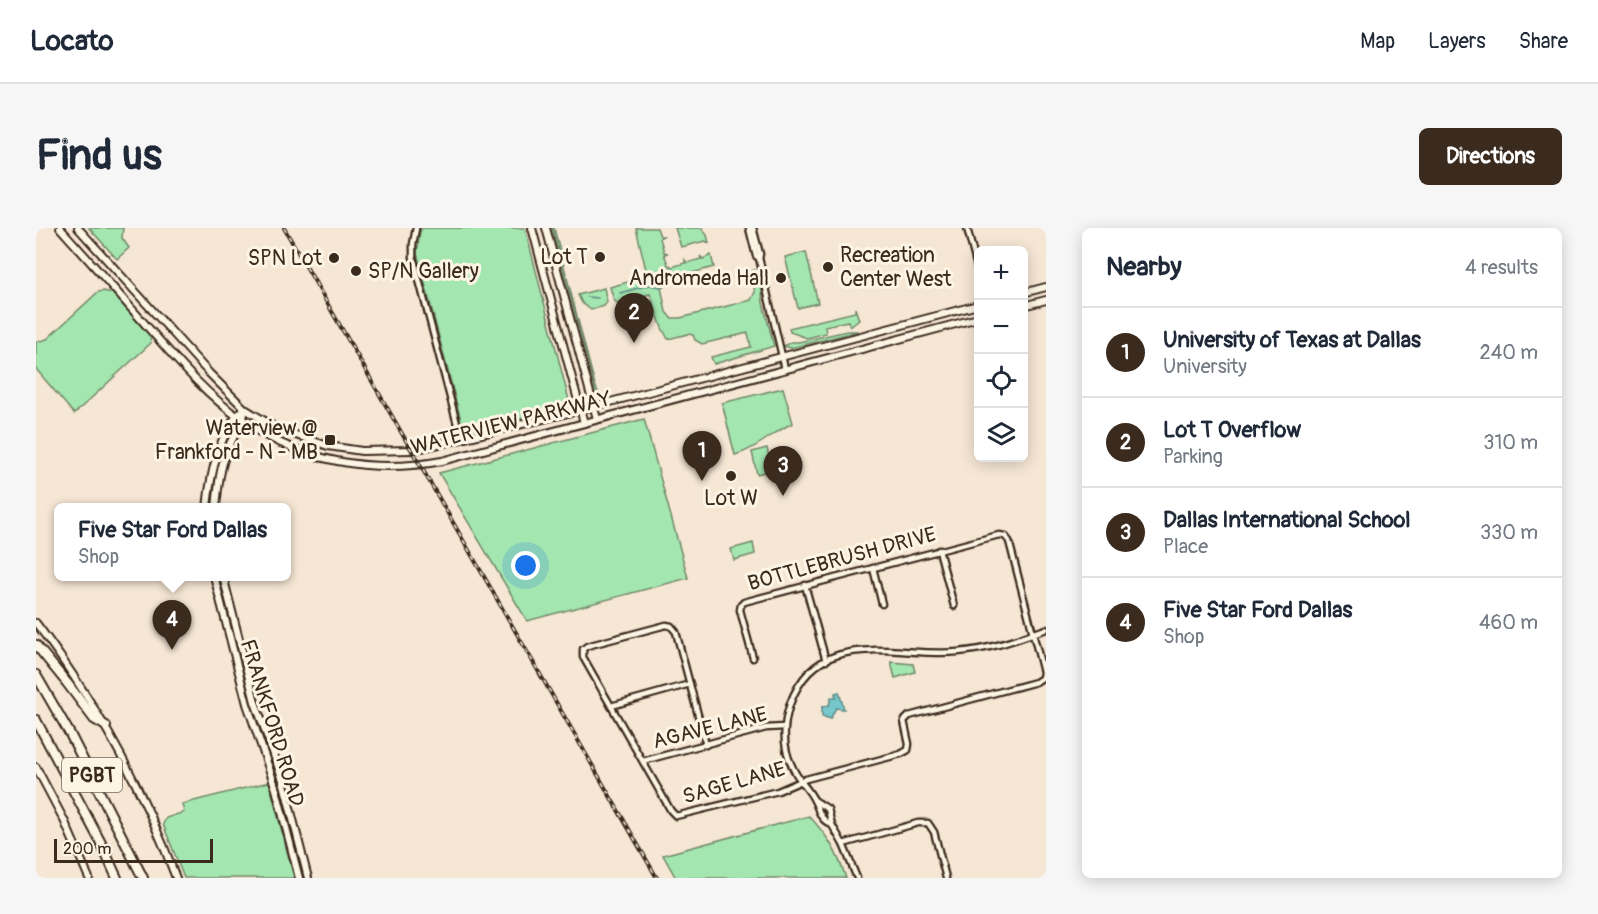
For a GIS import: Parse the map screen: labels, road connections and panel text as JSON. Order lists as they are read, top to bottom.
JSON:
{
  "streets": {
    "highway": ["PGBT"],
    "main road": ["WATERVIEW PARKWAY", "FRANKFORD ROAD"],
    "street": ["BOTTLEBRUSH DRIVE", "AGAVE LANE", "SAGE LANE"]
  },
  "crossings": [
    ["BOTTLEBRUSH DRIVE", "SAGE LANE"],
    ["AGAVE LANE", "SAGE LANE"]
  ],
  "places": {
    "other": [
      "Lot T",
      "SPN Lot",
      "Recreation Center West",
      "SP/N Gallery",
      "Andromeda Hall",
      "Lot W"
    ],
    "transit": ["Waterview @ Frankford - N - MB"]
  },
  "scale_bar": "200 m",
  "page": {
    "header": "Locato",
    "nav": ["Map", "Layers", "Share"],
    "buttons": "Directions",
    "title": "Find us",
    "heading": ["Nearby", "4 results"],
    "map_buttons": ["+", "−"],
    "pins": [
      "2",
      "1",
      "3",
      "4"
    ],
    "list": [
      {
        "mark": "1",
        "name": "University of Texas at Dallas",
        "note": "University",
        "value": "240 m"
      },
      {
        "mark": "2",
        "name": "Lot T Overflow",
        "note": "Parking",
        "value": "310 m"
      },
      {
        "mark": "3",
        "name": "Dallas International School",
        "note": "Place",
        "value": "330 m"
      },
      {
        "mark": "4",
        "name": "Five Star Ford Dallas",
        "note": "Shop",
        "value": "460 m"
      }
    ],
    "popup": ["Five Star Ford Dallas", "Shop"],
    "scale": "200 m"
  }
}
